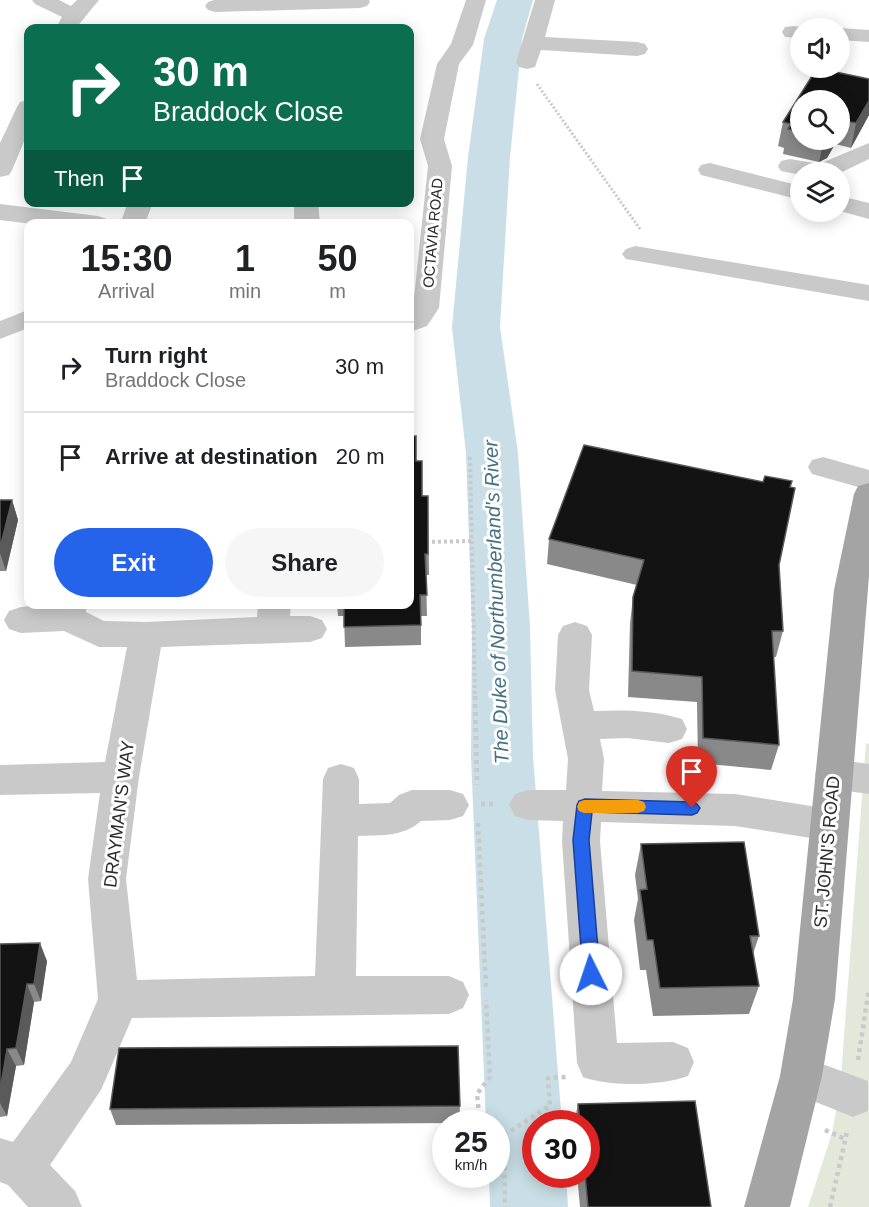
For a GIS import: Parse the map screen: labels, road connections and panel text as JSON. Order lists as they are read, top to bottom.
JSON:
{
  "streets": {
    "main road": ["ST. JOHN'S ROAD"],
    "street": ["OCTAVIA ROAD", "DRAYMAN'S WAY"]
  },
  "water": ["The Duke of Northumberland's River"],
  "page": {
    "turn": ["30 m", "Braddock Close"],
    "then": "Then",
    "eta": [
      "15:30",
      "Arrival",
      "1",
      "min",
      "50",
      "m"
    ],
    "list": [
      {
        "name": "Turn right",
        "note": "Braddock Close",
        "value": "30 m"
      },
      {
        "name": "Arrive at destination",
        "value": "20 m"
      }
    ],
    "buttons": ["Exit", "Share"],
    "speed": "25 km/h",
    "limit": "30"
  }
}
